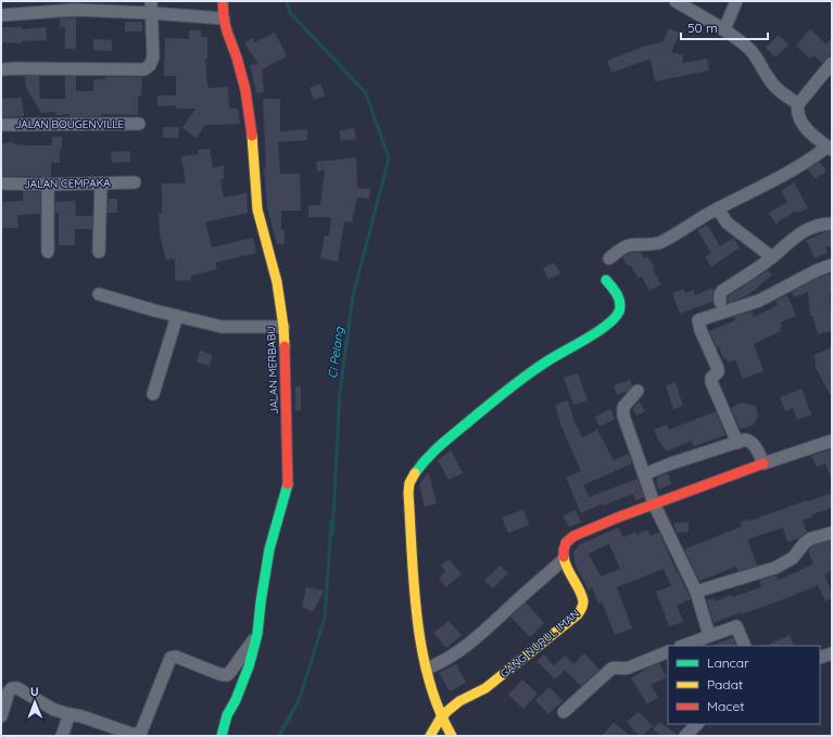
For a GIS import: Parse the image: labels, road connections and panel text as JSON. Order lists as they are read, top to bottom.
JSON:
{
  "streets": {
    "street": [
      "JALAN BOUGENVILLE",
      "JALAN CEMPAKA",
      "JALAN MERBABU",
      "GANG NURUL IMAN"
    ]
  },
  "water": ["Ci Pelang"],
  "legend": ["Lancar", "Padat", "Macet"],
  "scale_bar": "50 m",
  "north": "top"
}
